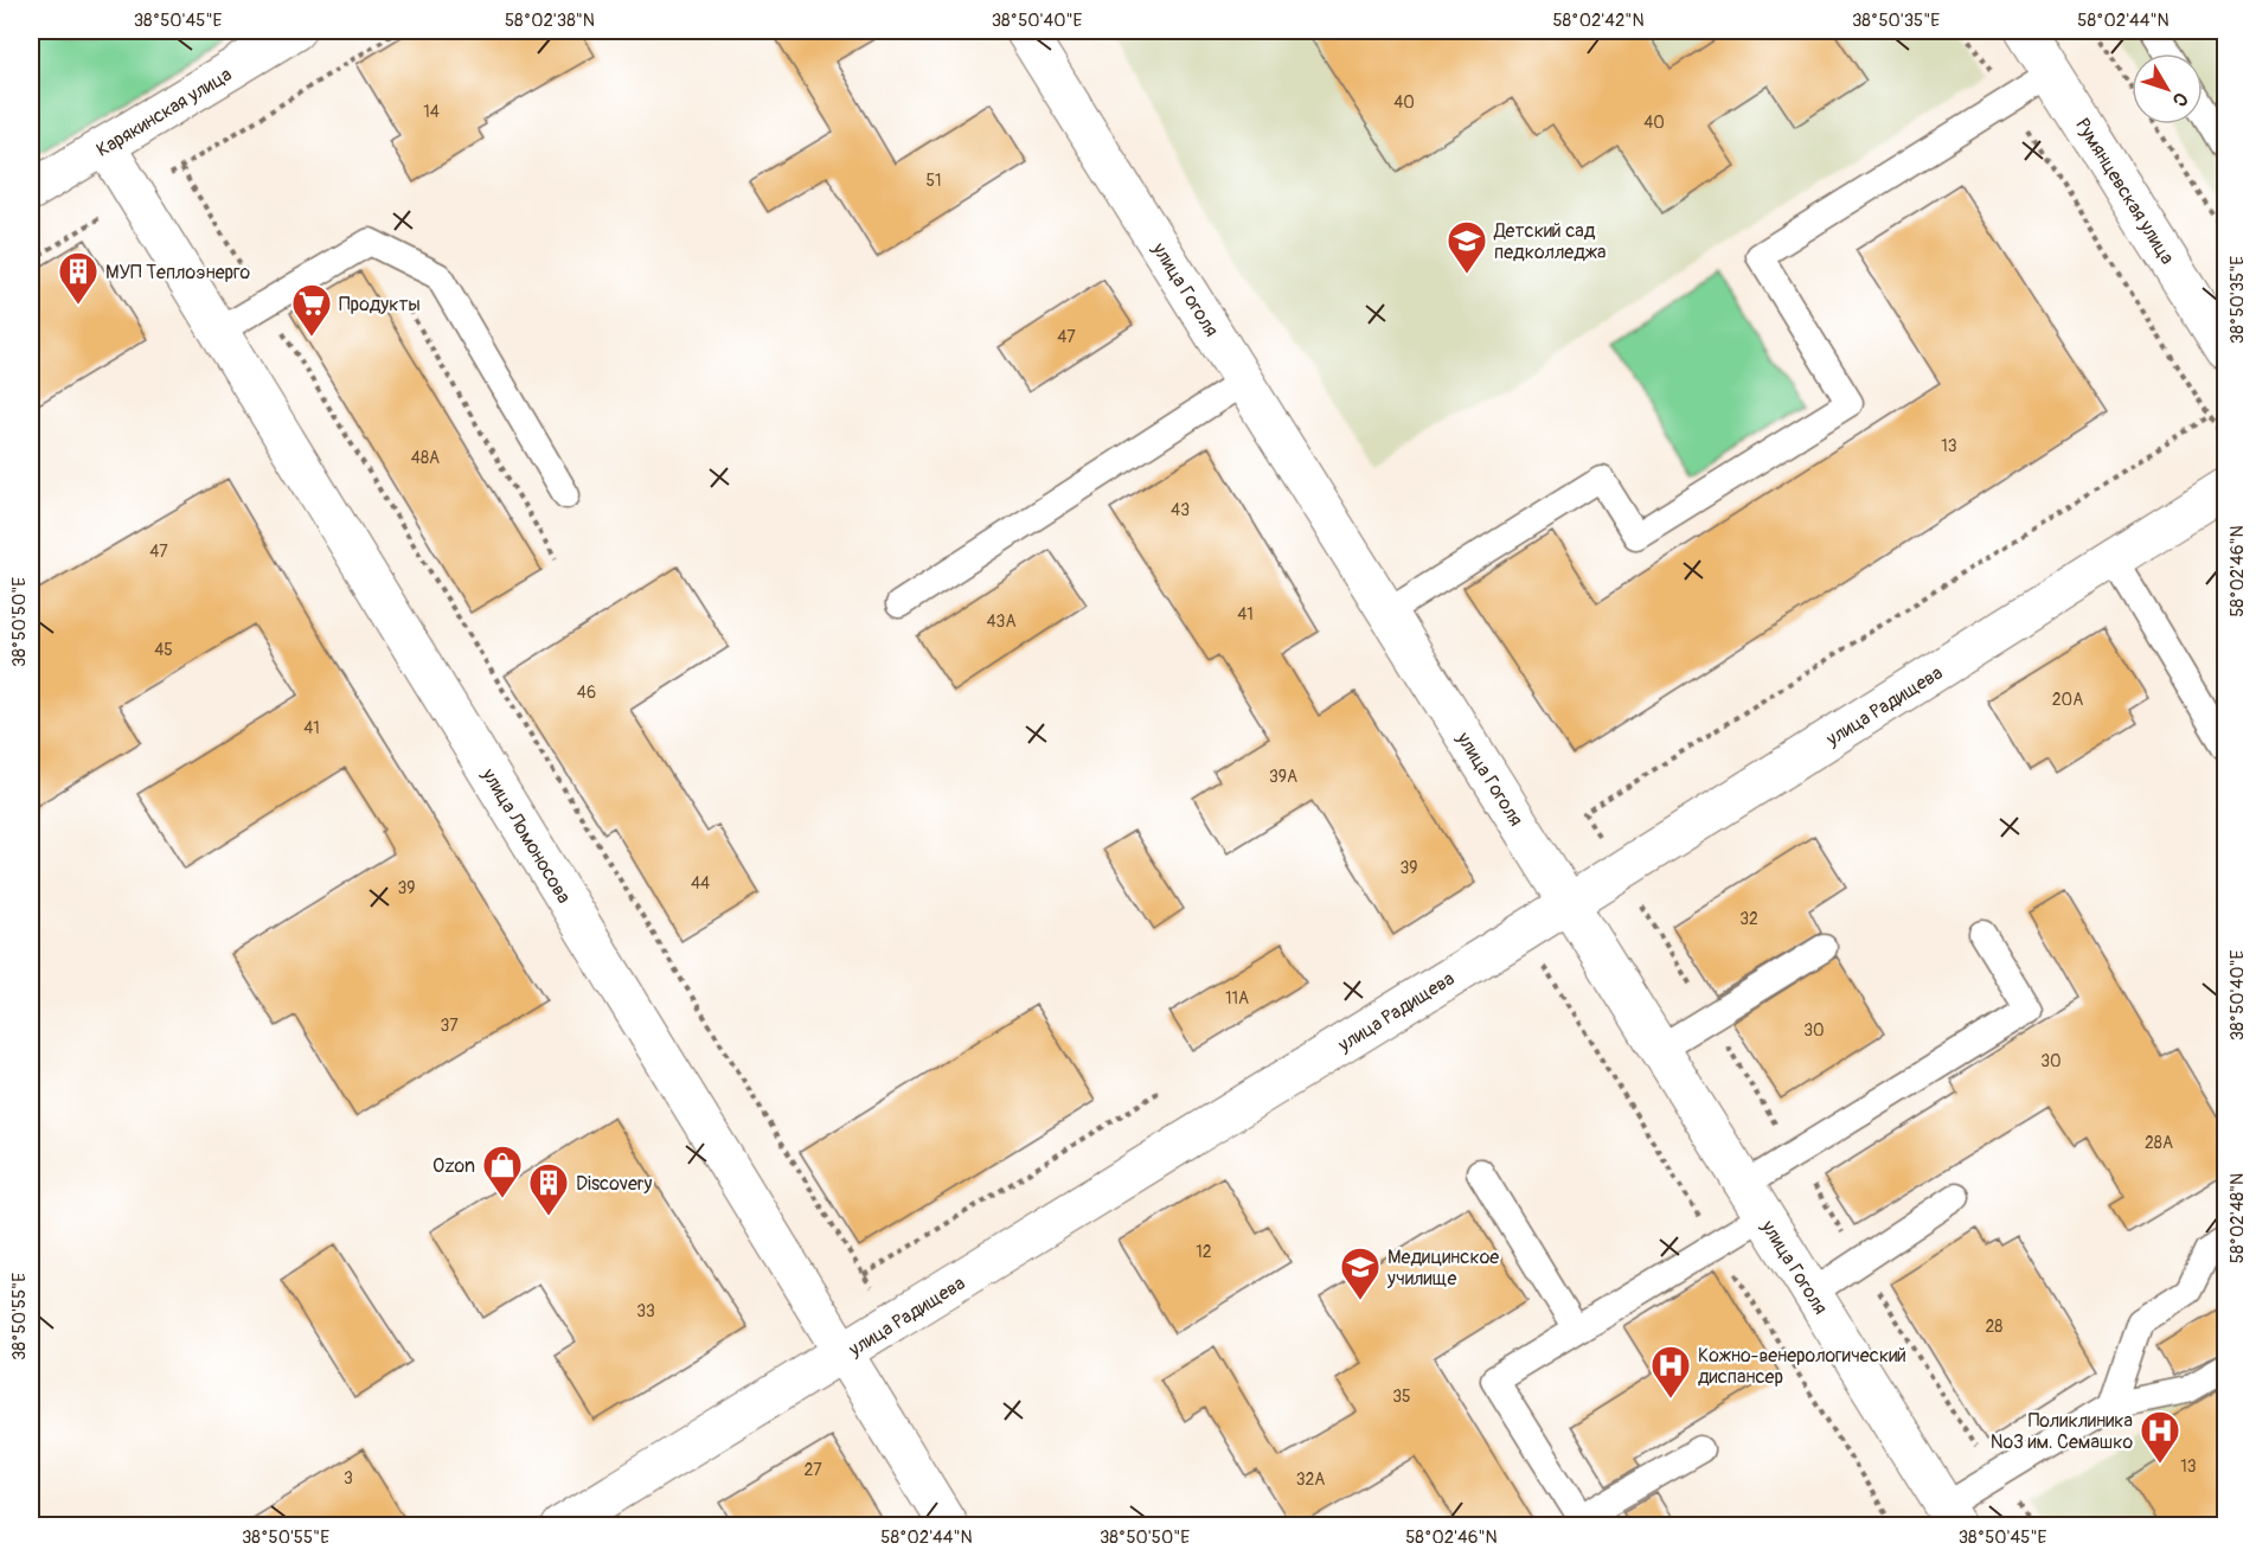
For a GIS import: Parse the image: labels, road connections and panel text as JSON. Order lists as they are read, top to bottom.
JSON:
{
  "streets": {
    "street": [
      "Карякинская улица",
      "Румянцевская улица",
      "улица Гоголя",
      "улица Радищева",
      "улица Ломоносова"
    ]
  },
  "crossings": [
    ["Карякинская улица", "улица Ломоносова"],
    ["улица Гоголя", "улица Радищева"],
    ["улица Радищева", "улица Ломоносова"]
  ],
  "places": {
    "school or university": ["Детский сад педколледжа", "Медицинское училище"],
    "building": ["МУП Теплоэнерго", "Discovery"],
    "supermarket": ["Продукты"],
    "shop": ["Ozon"],
    "hospital": ["Кожно-венерологический диспансер", "Поликлиника №3 им. Семашко"]
  },
  "house_numbers": [
    "40",
    "14",
    "40",
    "51",
    "47",
    "13",
    "48А",
    "43",
    "47",
    "41",
    "43А",
    "45",
    "46",
    "20А",
    "41",
    "39А",
    "39",
    "44",
    "39",
    "32",
    "11А",
    "37",
    "30",
    "30",
    "28А",
    "12",
    "33",
    "28",
    "35",
    "13",
    "27",
    "3",
    "32А"
  ],
  "north": "bottom right",
  "coordinates": [
    "38°50'45\"E",
    "58°02'38\"N",
    "38°50'40\"E",
    "58°02'42\"N",
    "38°50'35\"E",
    "58°02'44\"N",
    "58°02'46\"N",
    "38°50'50\"E",
    "58°02'48\"N",
    "38°50'55\"E"
  ]
}
